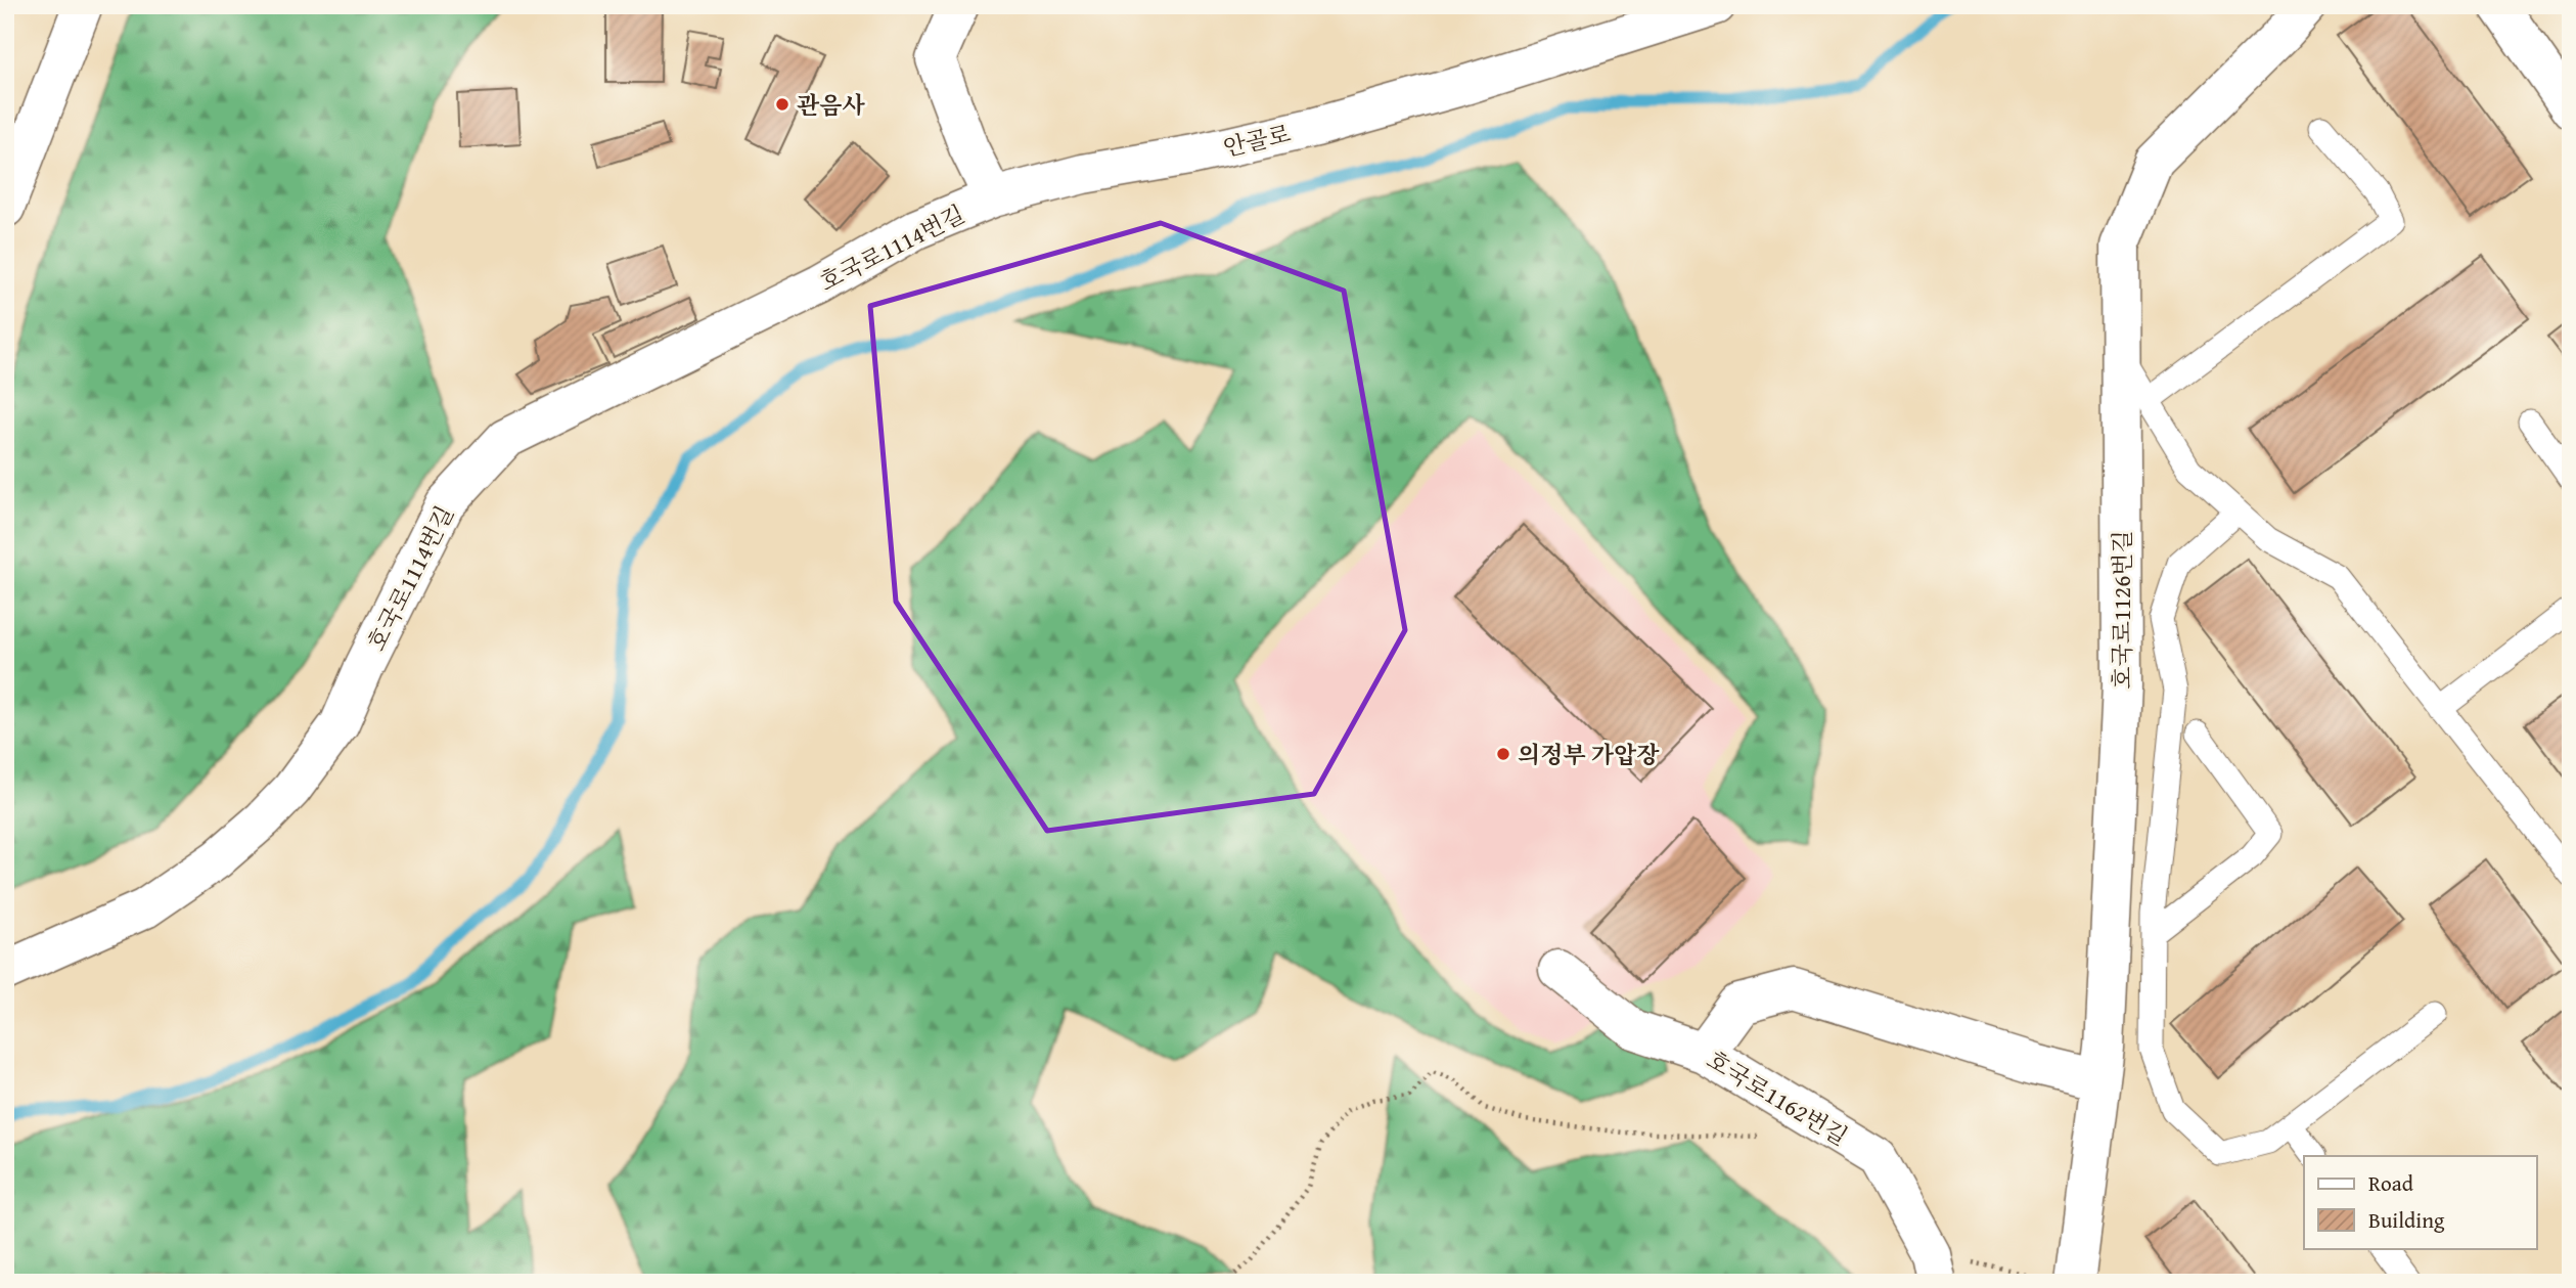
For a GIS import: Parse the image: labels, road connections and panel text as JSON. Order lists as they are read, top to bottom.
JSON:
{
  "streets": {
    "main road": [
      "안골로",
      "호국로1114번길",
      "호국로1126번길",
      "호국로1162번길"
    ]
  },
  "crossings": [
    ["안골로", "호국로1114번길"]
  ],
  "places": ["관음사", "의정부 가압장"],
  "legend": ["Road", "Building"]
}
